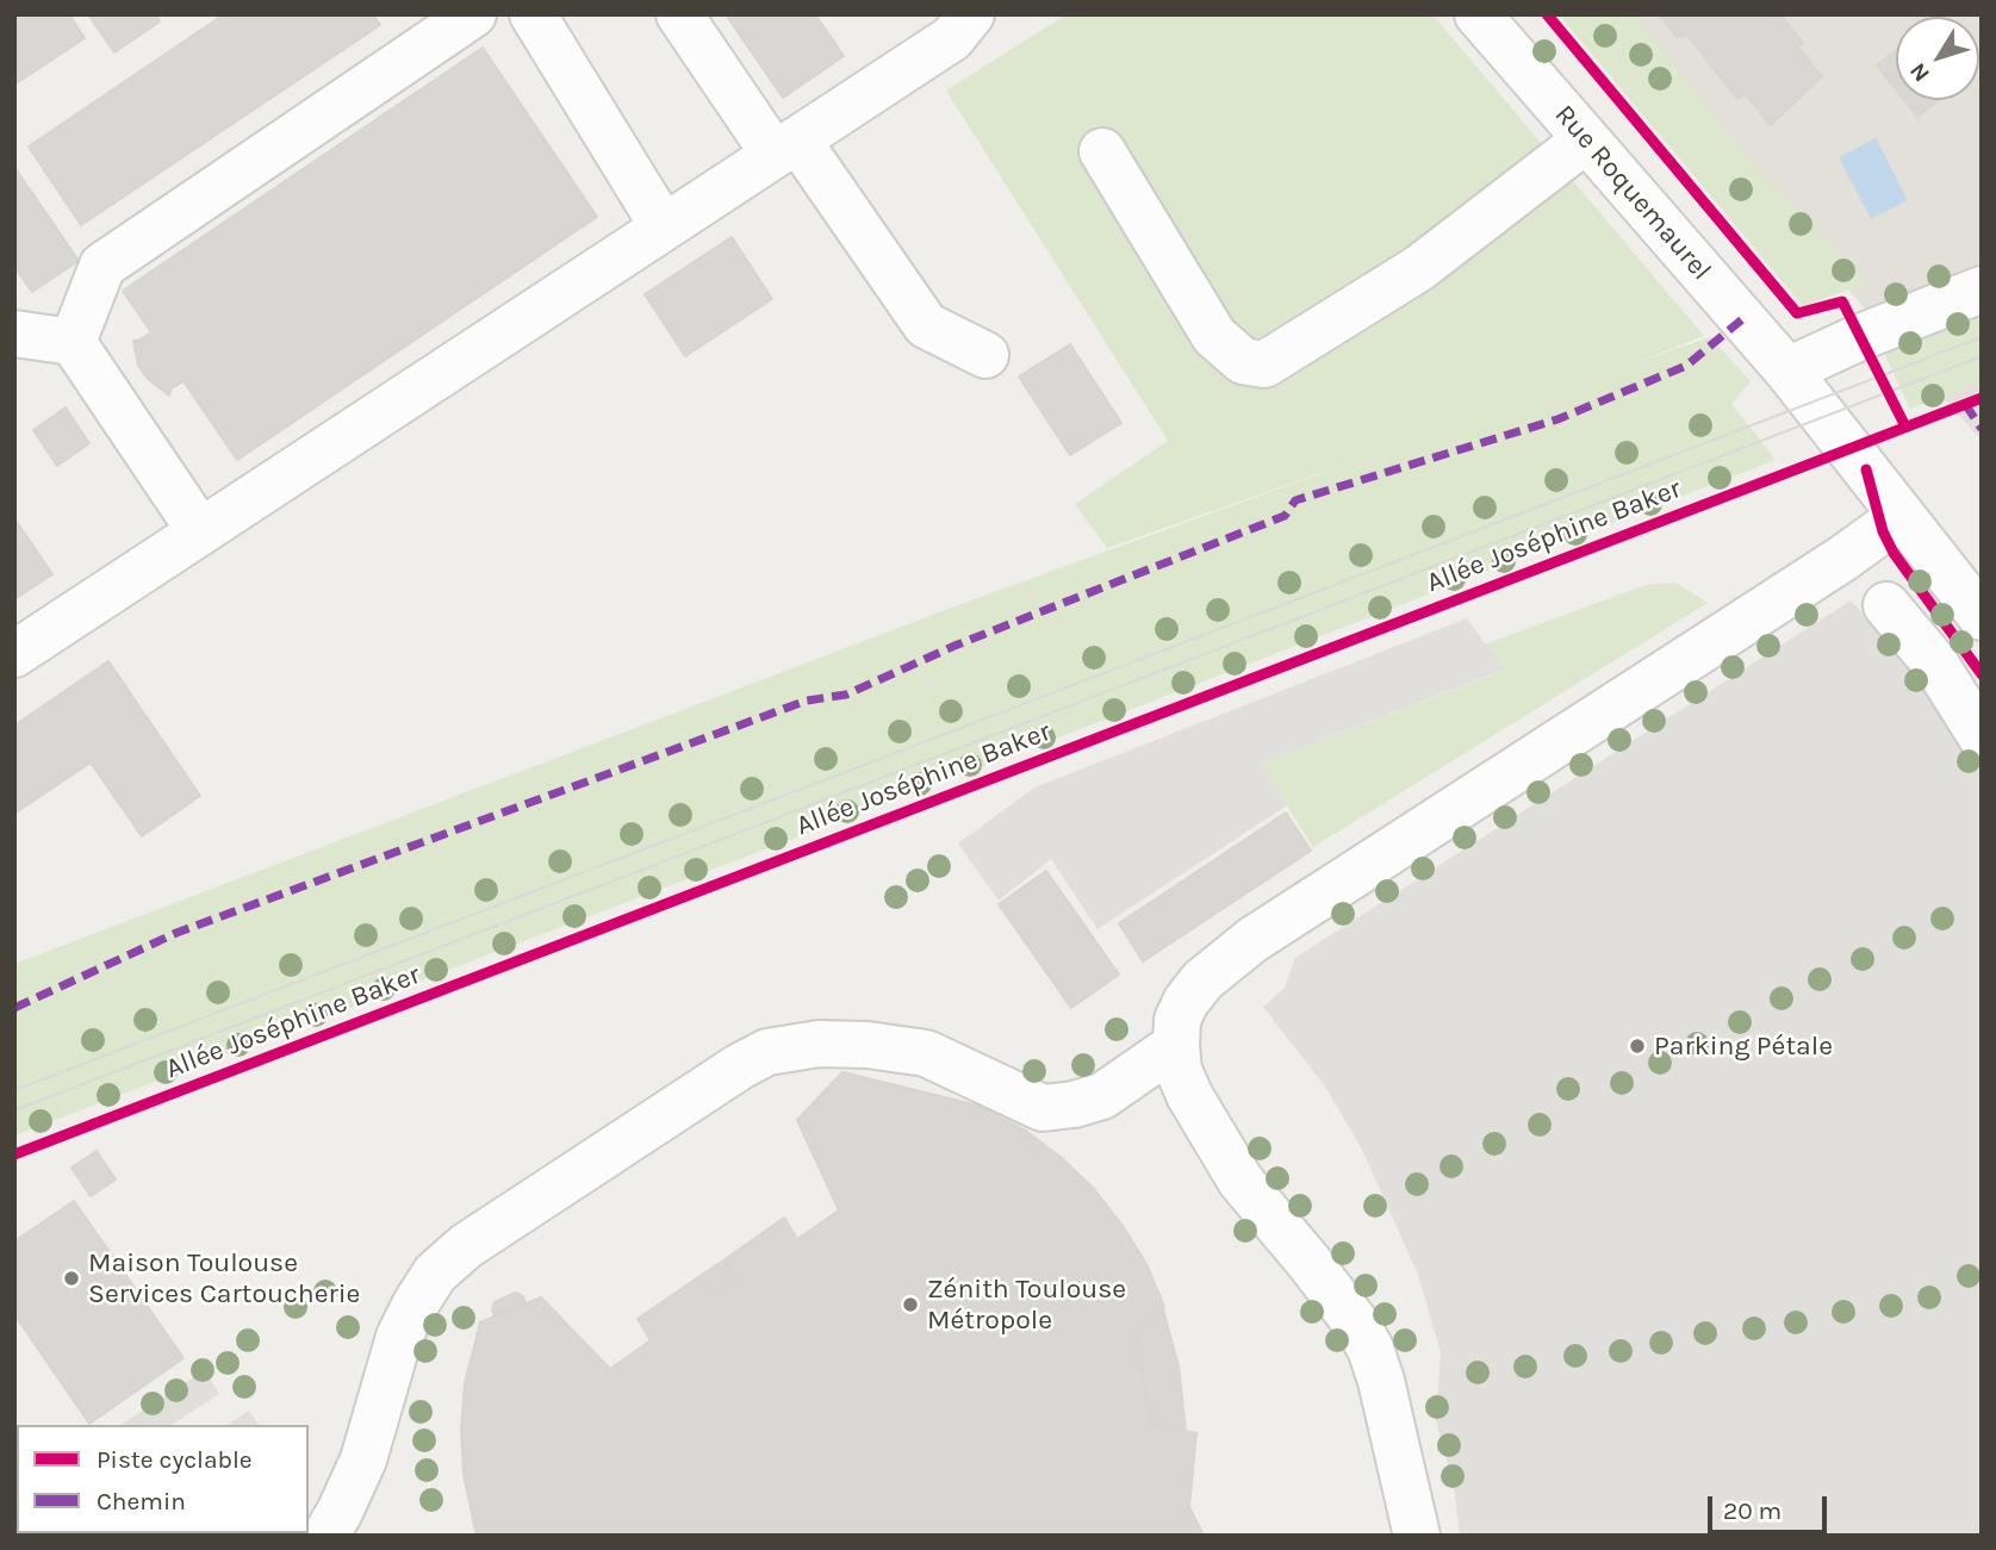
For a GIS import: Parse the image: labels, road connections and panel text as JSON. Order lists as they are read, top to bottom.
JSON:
{
  "streets": {
    "street": ["Rue Roquemaurel"],
    "cycle path": ["Allée Joséphine Baker"]
  },
  "places": ["Parking Pétale", "Maison Toulouse Services Cartoucherie", "Zénith Toulouse Métropole"],
  "legend": ["Piste cyclable", "Chemin"],
  "scale_bar": "20 m",
  "north": "bottom left"
}
